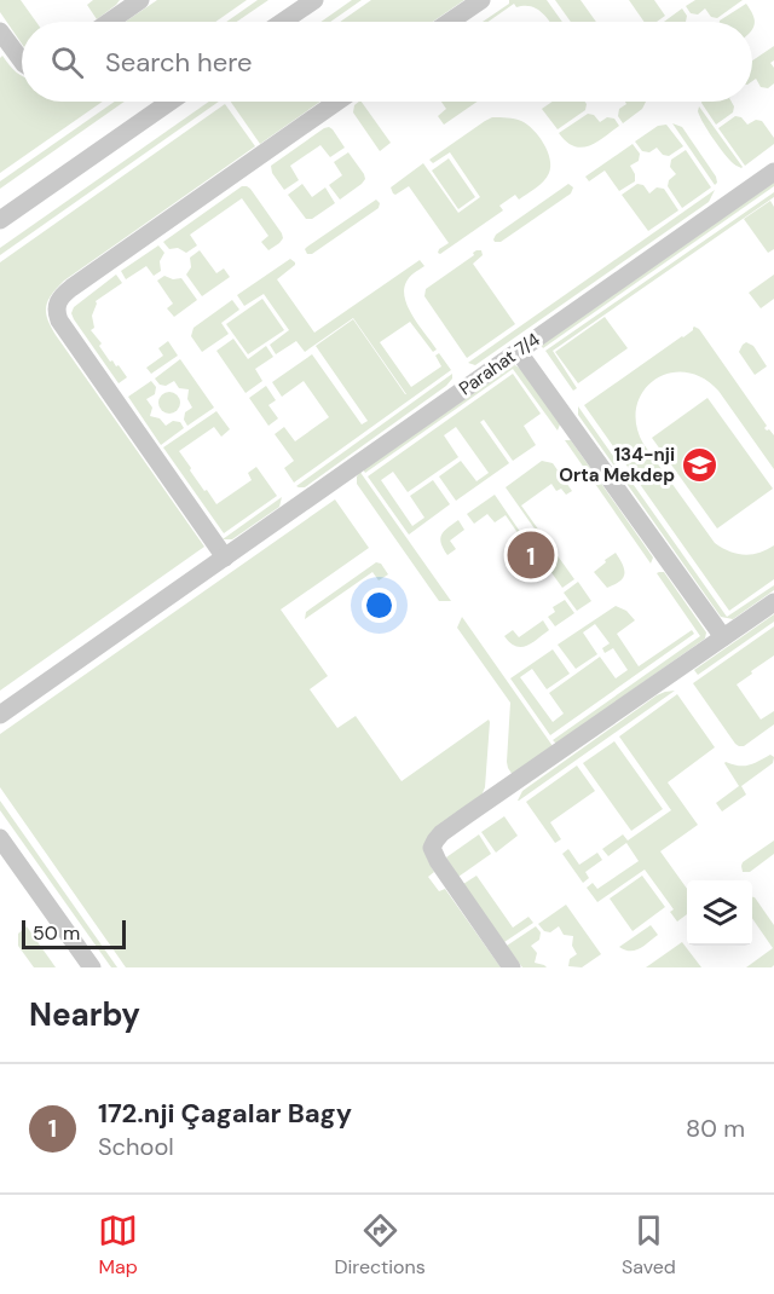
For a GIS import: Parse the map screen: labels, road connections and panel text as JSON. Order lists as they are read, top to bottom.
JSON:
{
  "streets": {
    "street": ["Parahat 7/4"]
  },
  "places": {
    "school or university": ["134-nji Orta Mekdep"]
  },
  "scale_bar": "50 m",
  "page": {
    "search": "Search here",
    "pins": "1",
    "scale": "50 m",
    "heading": "Nearby",
    "list": [
      {
        "mark": "1",
        "name": "172.nji Çagalar Bagy",
        "note": "School",
        "value": "80 m"
      }
    ],
    "nav": ["Map", "Directions", "Saved"]
  }
}
